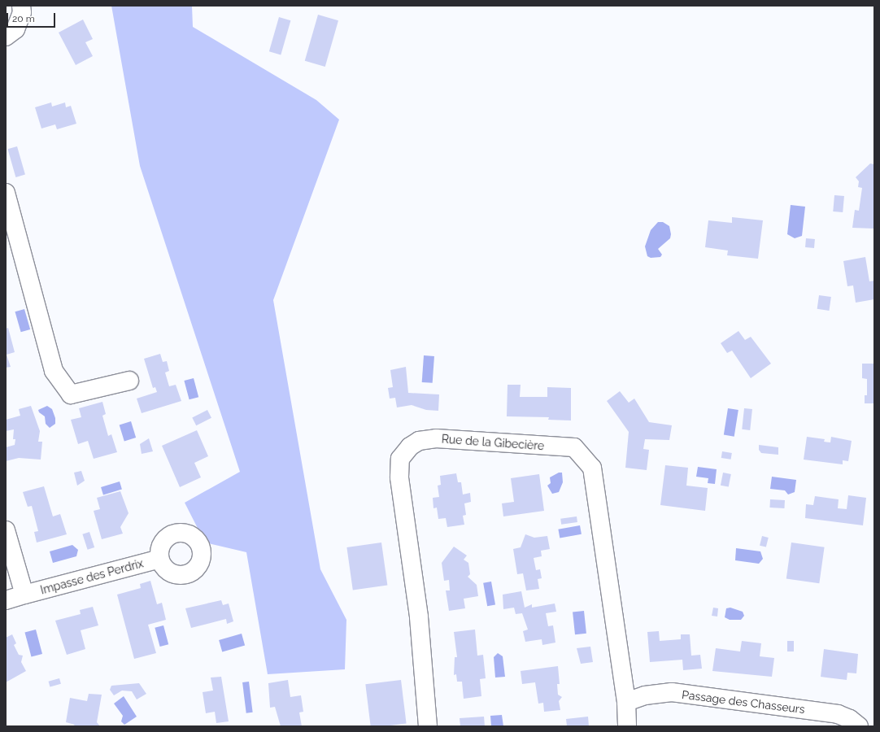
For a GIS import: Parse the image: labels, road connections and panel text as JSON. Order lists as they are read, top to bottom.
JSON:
{
  "streets": {
    "street": ["Rue de la Gibecière", "Impasse des Perdrix", "Passage des Chasseurs"]
  },
  "crossings": [
    ["Rue de la Gibecière", "Passage des Chasseurs"]
  ],
  "scale_bar": "20 m"
}
